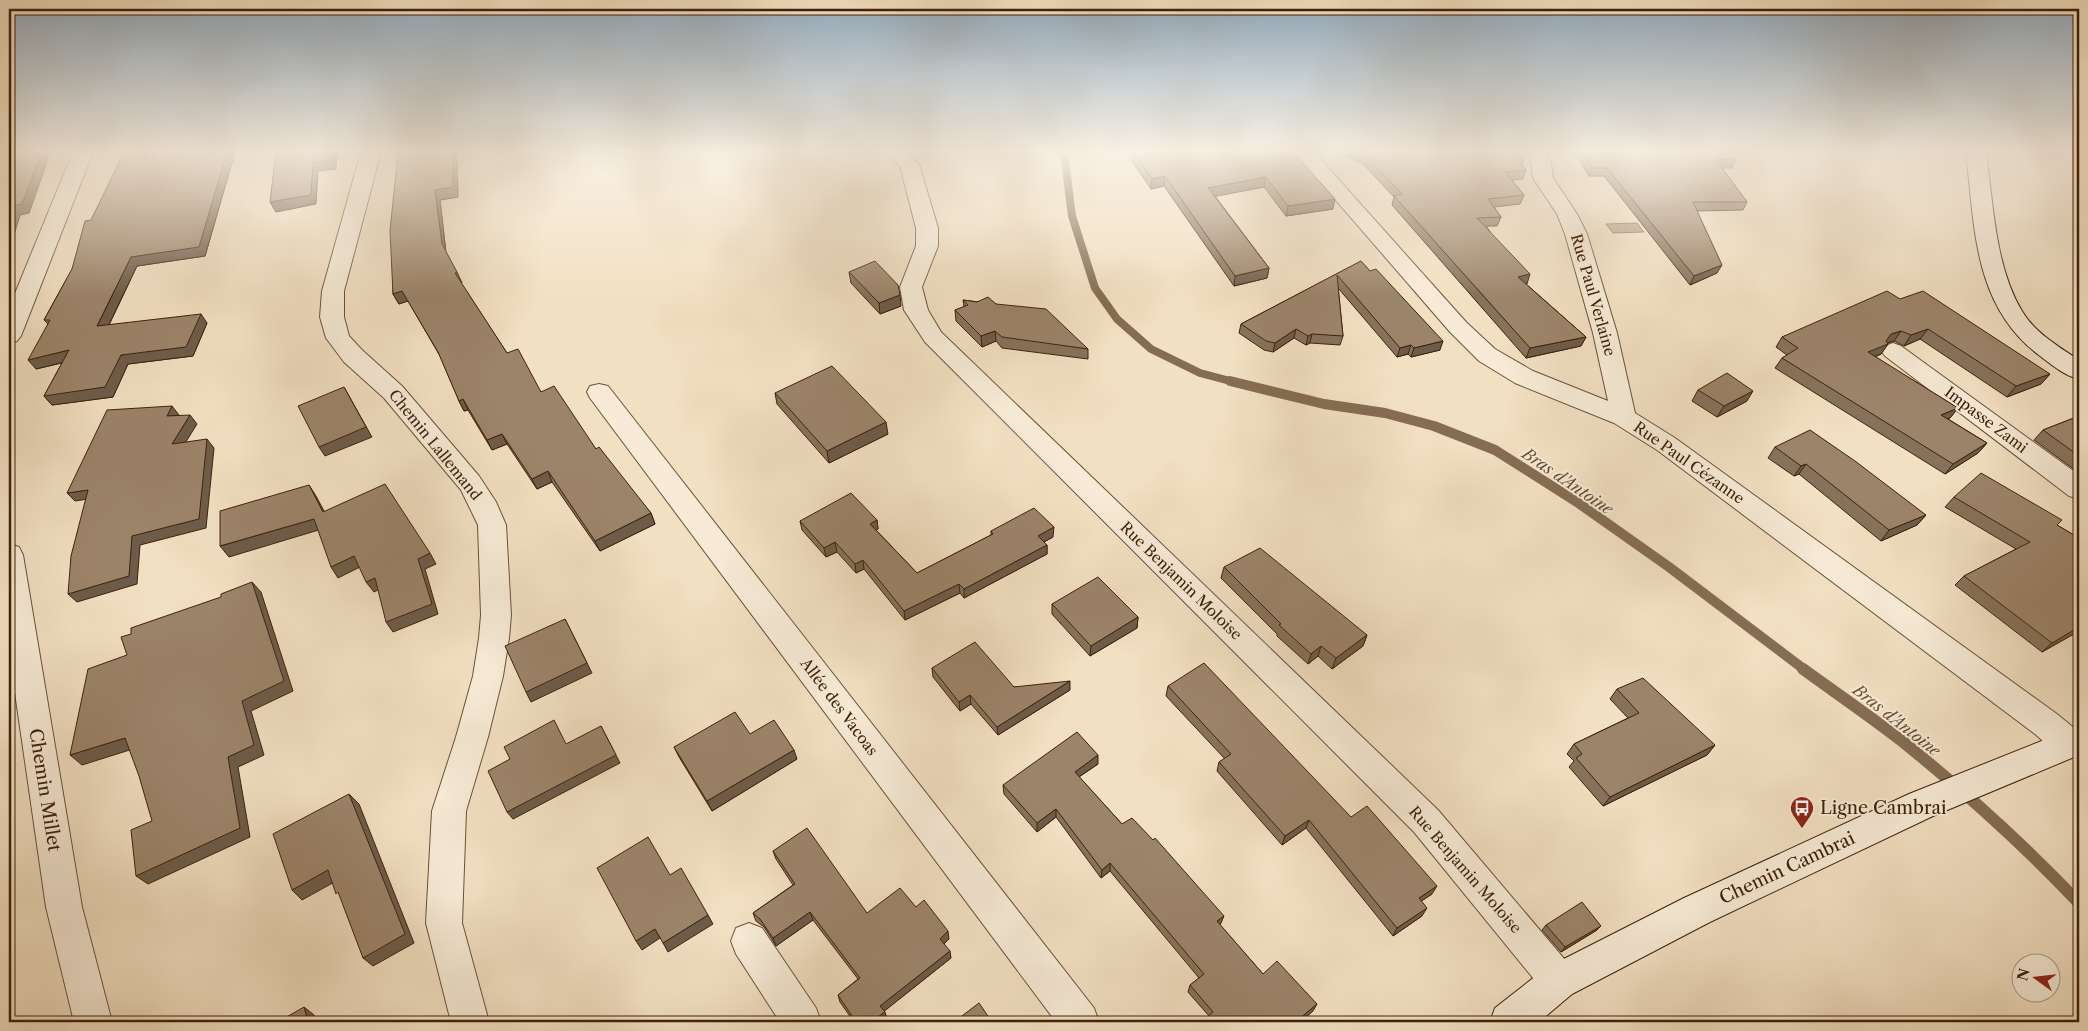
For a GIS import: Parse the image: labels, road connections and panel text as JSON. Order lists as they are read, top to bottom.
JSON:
{
  "streets": {
    "street": [
      "Rue Paul Verlaine",
      "Impasse Zami",
      "Chemin Lallemand",
      "Rue Paul Cézanne",
      "Rue Benjamin Moloise",
      "Allée des Vacoas",
      "Chemin Millet",
      "Chemin Cambrai"
    ]
  },
  "crossings": [
    ["Rue Paul Verlaine", "Rue Paul Cézanne"],
    ["Rue Paul Cézanne", "Chemin Cambrai"],
    ["Rue Benjamin Moloise", "Chemin Cambrai"]
  ],
  "water": ["Bras d'Antoine"],
  "places": {
    "bus stop": ["Ligne Cambrai"]
  },
  "north": "left"
}
